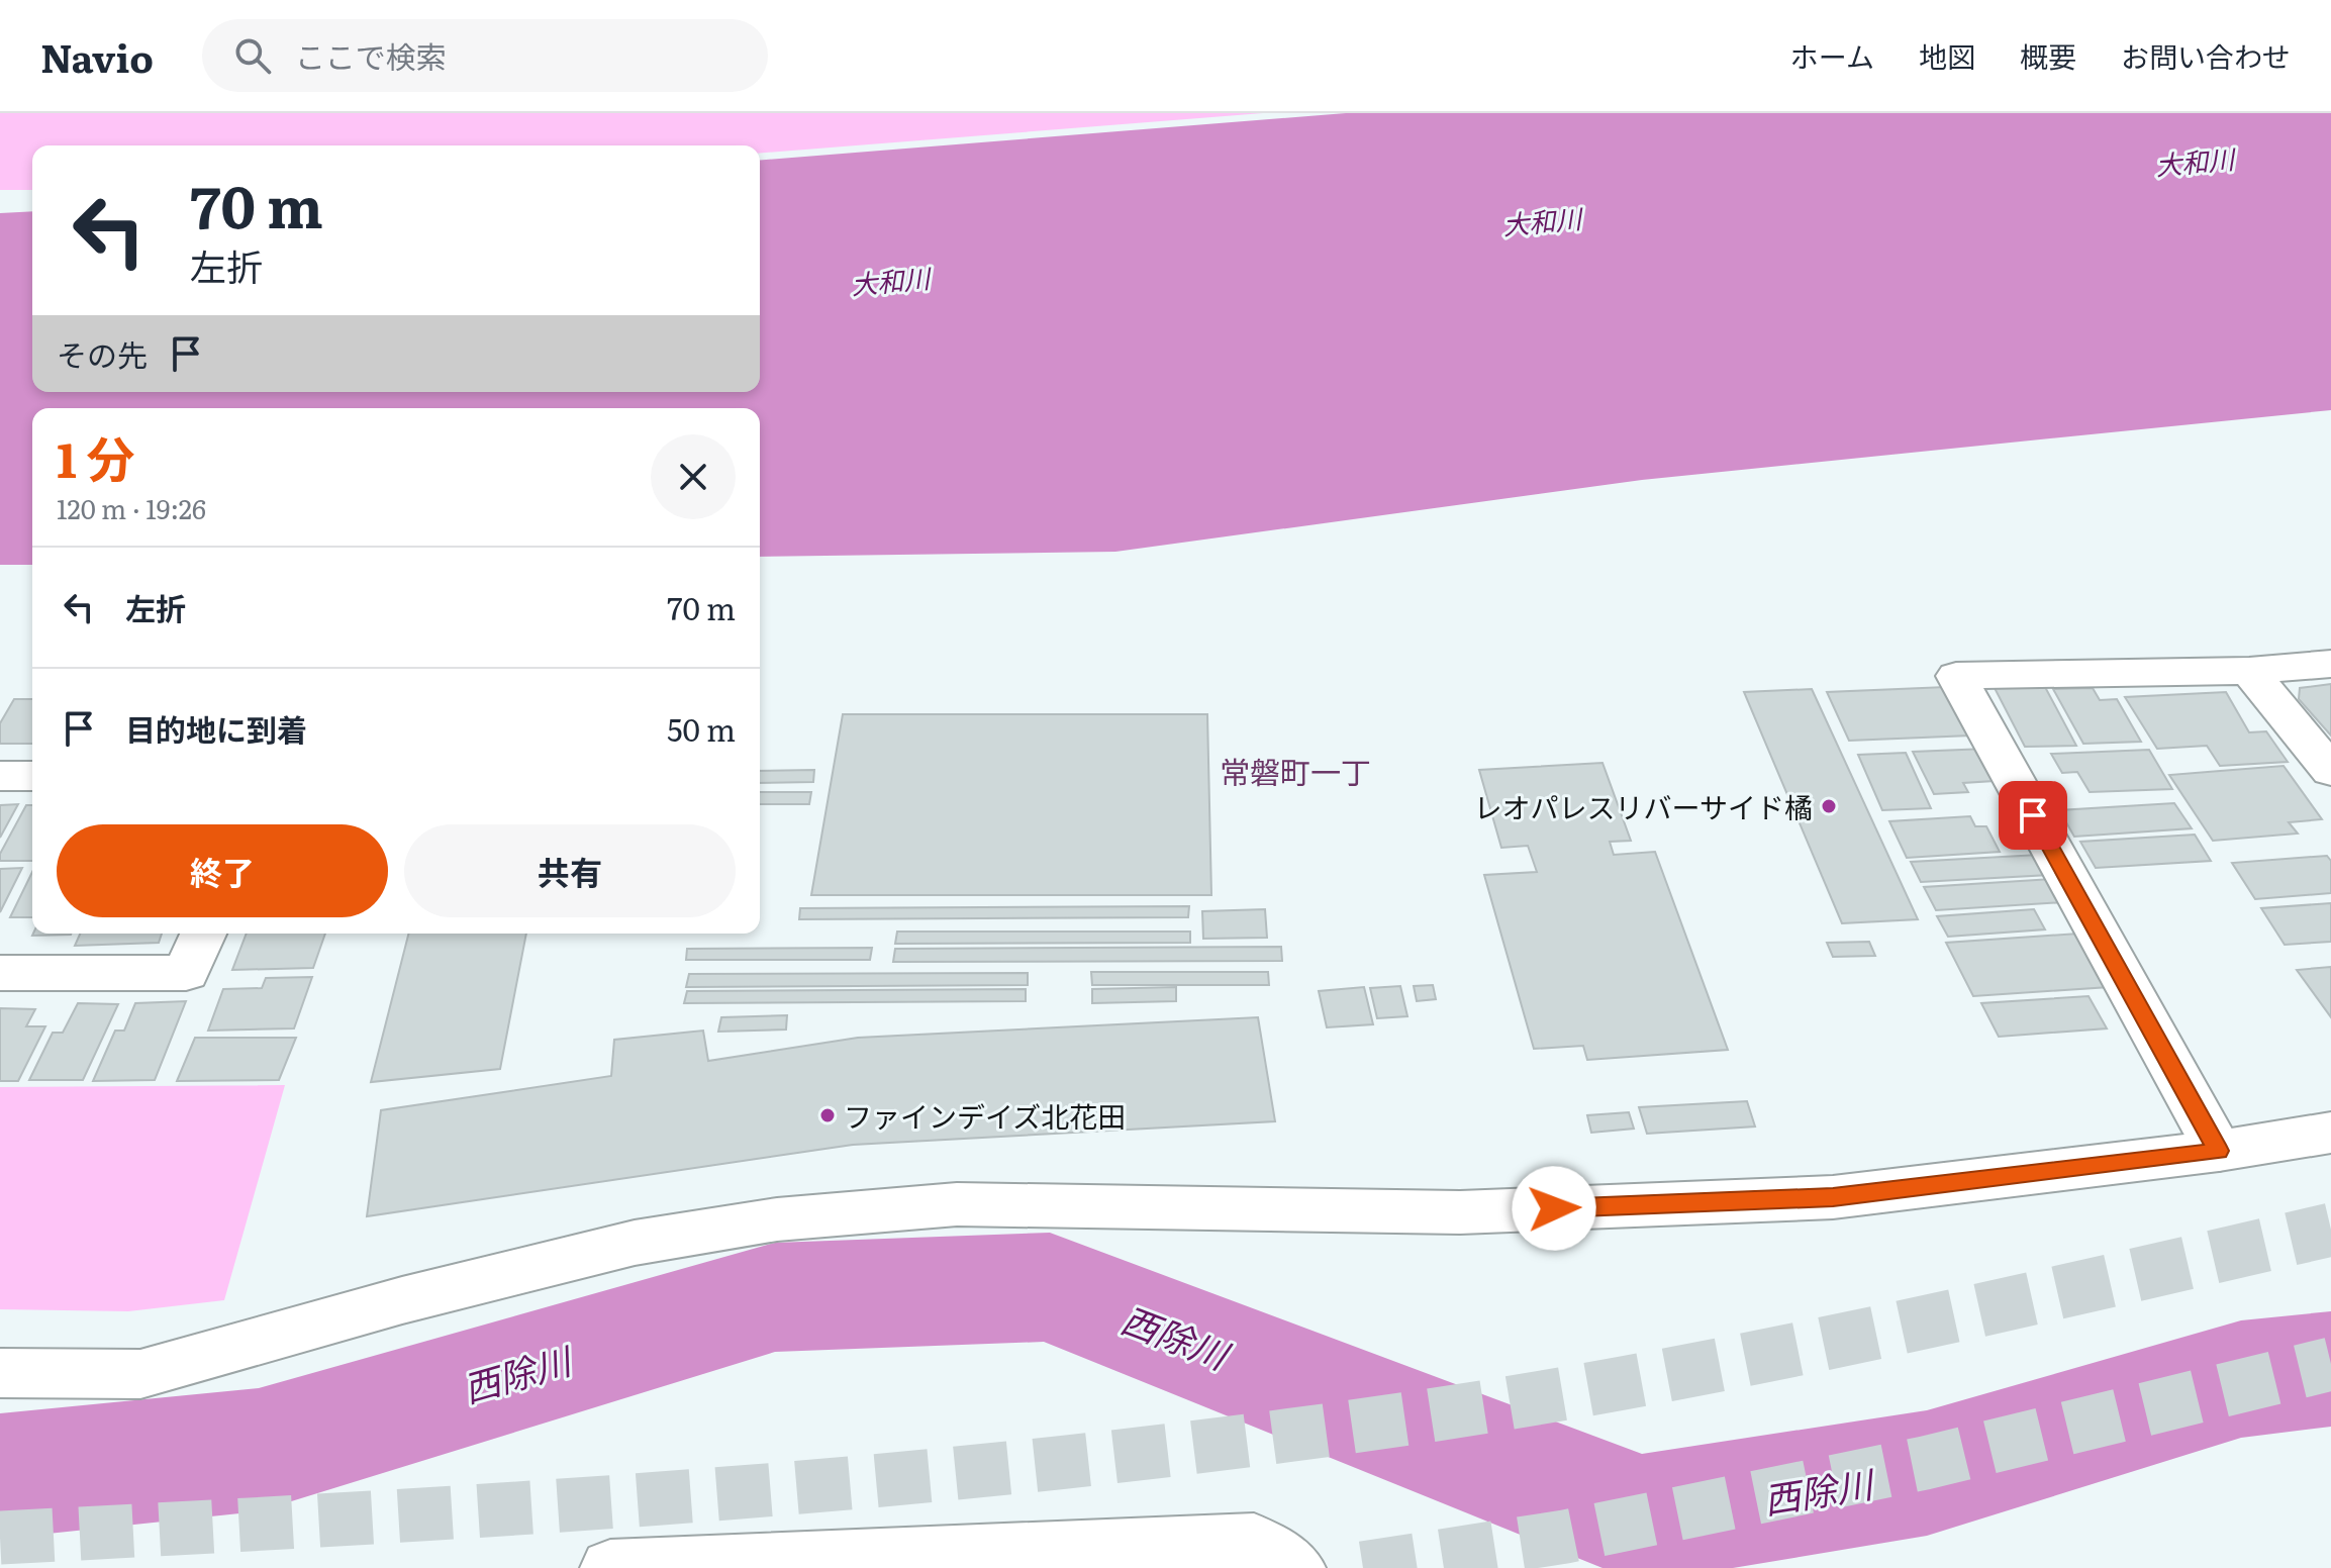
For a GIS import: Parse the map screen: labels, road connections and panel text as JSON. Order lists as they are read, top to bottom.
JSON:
{
  "districts": ["常磐町一丁"],
  "water": ["大和川", "西除川"],
  "places": ["レオパレスリバーサイド橘", "ファインデイズ北花田"],
  "page": {
    "header": "Navio",
    "search": "ここで検索",
    "nav": [
      "ホーム",
      "地図",
      "概要",
      "お問い合わせ"
    ],
    "turn": ["70 m", "左折"],
    "then": "その先",
    "heading": ["1 分", "120 m · 19:26"],
    "list": [
      {
        "name": "左折",
        "value": "70 m"
      },
      {
        "name": "目的地に到着",
        "value": "50 m"
      }
    ],
    "buttons": ["終了", "共有"]
  }
}
